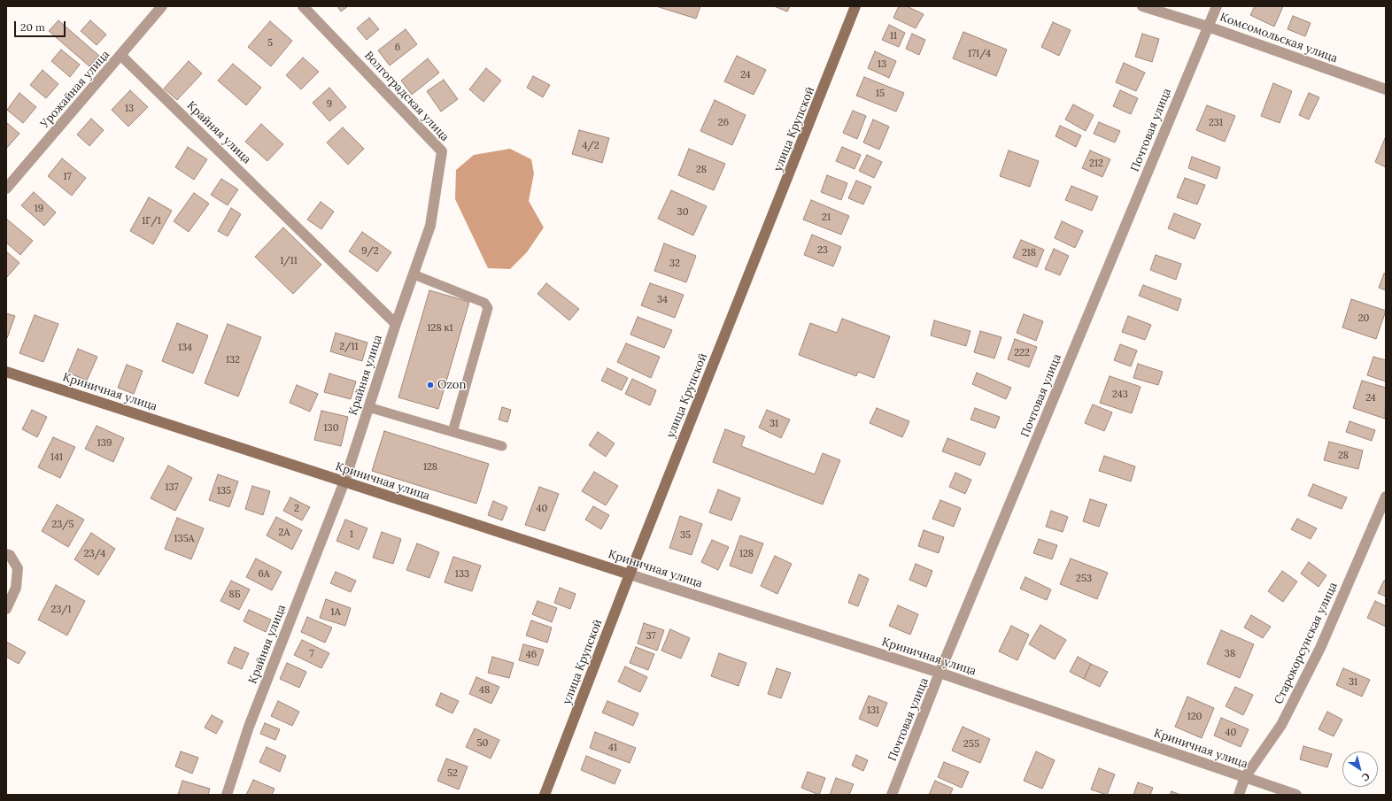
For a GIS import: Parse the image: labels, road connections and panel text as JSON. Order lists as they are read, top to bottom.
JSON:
{
  "streets": {
    "street": [
      "Комсомольская улица",
      "Урожайная улица",
      "Волгоградская улица",
      "улица Крупской",
      "Почтовая улица",
      "Крайняя улица",
      "Криничная улица",
      "Старокорсунская улица"
    ]
  },
  "crossings": [
    ["Комсомольская улица", "Почтовая улица"],
    ["Урожайная улица", "Крайняя улица"],
    ["Волгоградская улица", "Крайняя улица"],
    ["улица Крупской", "Криничная улица"],
    ["Почтовая улица", "Криничная улица"],
    ["Крайняя улица", "Криничная улица"],
    ["Криничная улица", "Старокорсунская улица"]
  ],
  "places": ["Ozon"],
  "house_numbers": [
    "11",
    "5",
    "6",
    "171/4",
    "13",
    "24",
    "15",
    "9",
    "13",
    "26",
    "231",
    "4/2",
    "212",
    "28",
    "17",
    "19",
    "30",
    "21",
    "1Г/1",
    "23",
    "9/2",
    "218",
    "1/11",
    "32",
    "34",
    "20",
    "128 к1",
    "2/11",
    "134",
    "222",
    "132",
    "243",
    "24",
    "31",
    "130",
    "139",
    "28",
    "141",
    "128",
    "137",
    "135",
    "2",
    "40",
    "23/5",
    "2А",
    "1",
    "35",
    "135А",
    "23/4",
    "128",
    "6А",
    "133",
    "253",
    "8Б",
    "23/1",
    "1А",
    "37",
    "7",
    "38",
    "46",
    "31",
    "48",
    "131",
    "120",
    "40",
    "50",
    "255",
    "41",
    "52"
  ],
  "scale_bar": "20 m",
  "north": "bottom right"
}
